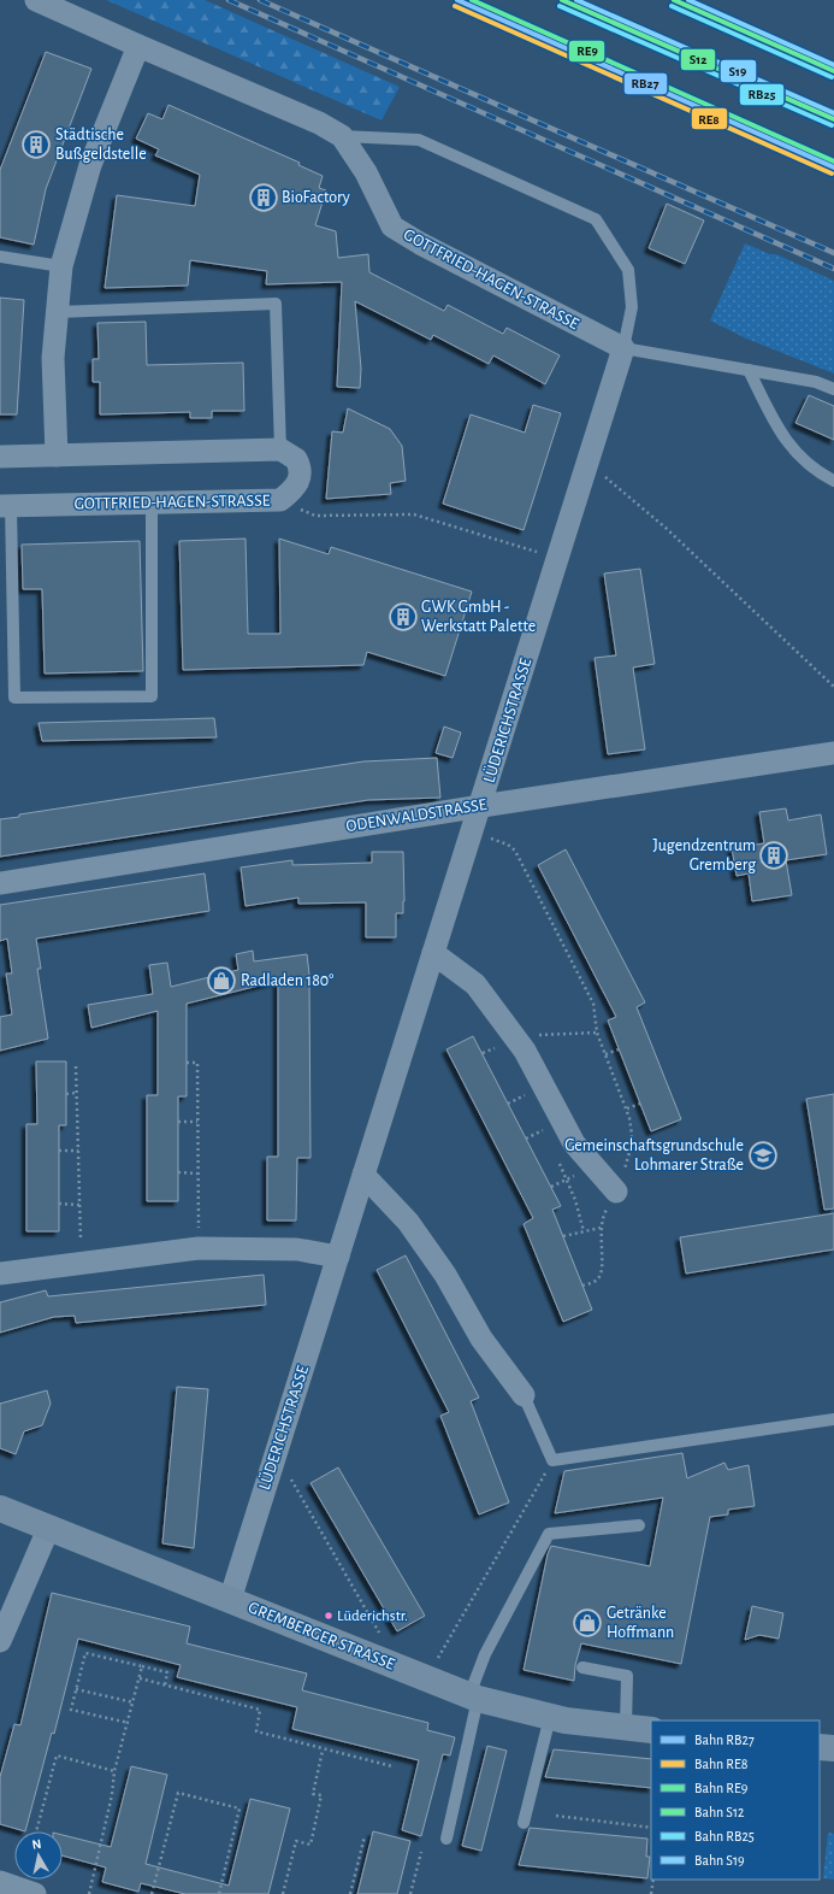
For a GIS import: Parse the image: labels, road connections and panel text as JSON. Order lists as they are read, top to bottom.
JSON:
{
  "streets": {
    "street": [
      "GOTTFRIED-HAGEN-STRASSE",
      "LÜDERICHSTRASSE",
      "ODENWALDSTRASSE",
      "GREMBERGER STRASSE"
    ]
  },
  "crossings": [
    ["GOTTFRIED-HAGEN-STRASSE", "LÜDERICHSTRASSE"],
    ["LÜDERICHSTRASSE", "ODENWALDSTRASSE"],
    ["LÜDERICHSTRASSE", "GREMBERGER STRASSE"]
  ],
  "places": {
    "building": [
      "Städtische Bußgeldstelle",
      "BioFactory",
      "GWK GmbH - Werkstatt Palette",
      "Jugendzentrum Gremberg"
    ],
    "shop": ["Radladen 180°", "Getränke Hoffmann"],
    "school or university": ["Gemeinschaftsgrundschule Lohmarer Straße"],
    "other": ["Lüderichstr."]
  },
  "lines": [
    "rail line RB27",
    "rail line RE9",
    "rail line S12",
    "rail line S19",
    "rail line RE8",
    "rail line RB25"
  ],
  "legend": [
    "Bahn RB27",
    "Bahn RE8",
    "Bahn RE9",
    "Bahn S12",
    "Bahn RB25",
    "Bahn S19"
  ],
  "north": "top"
}
